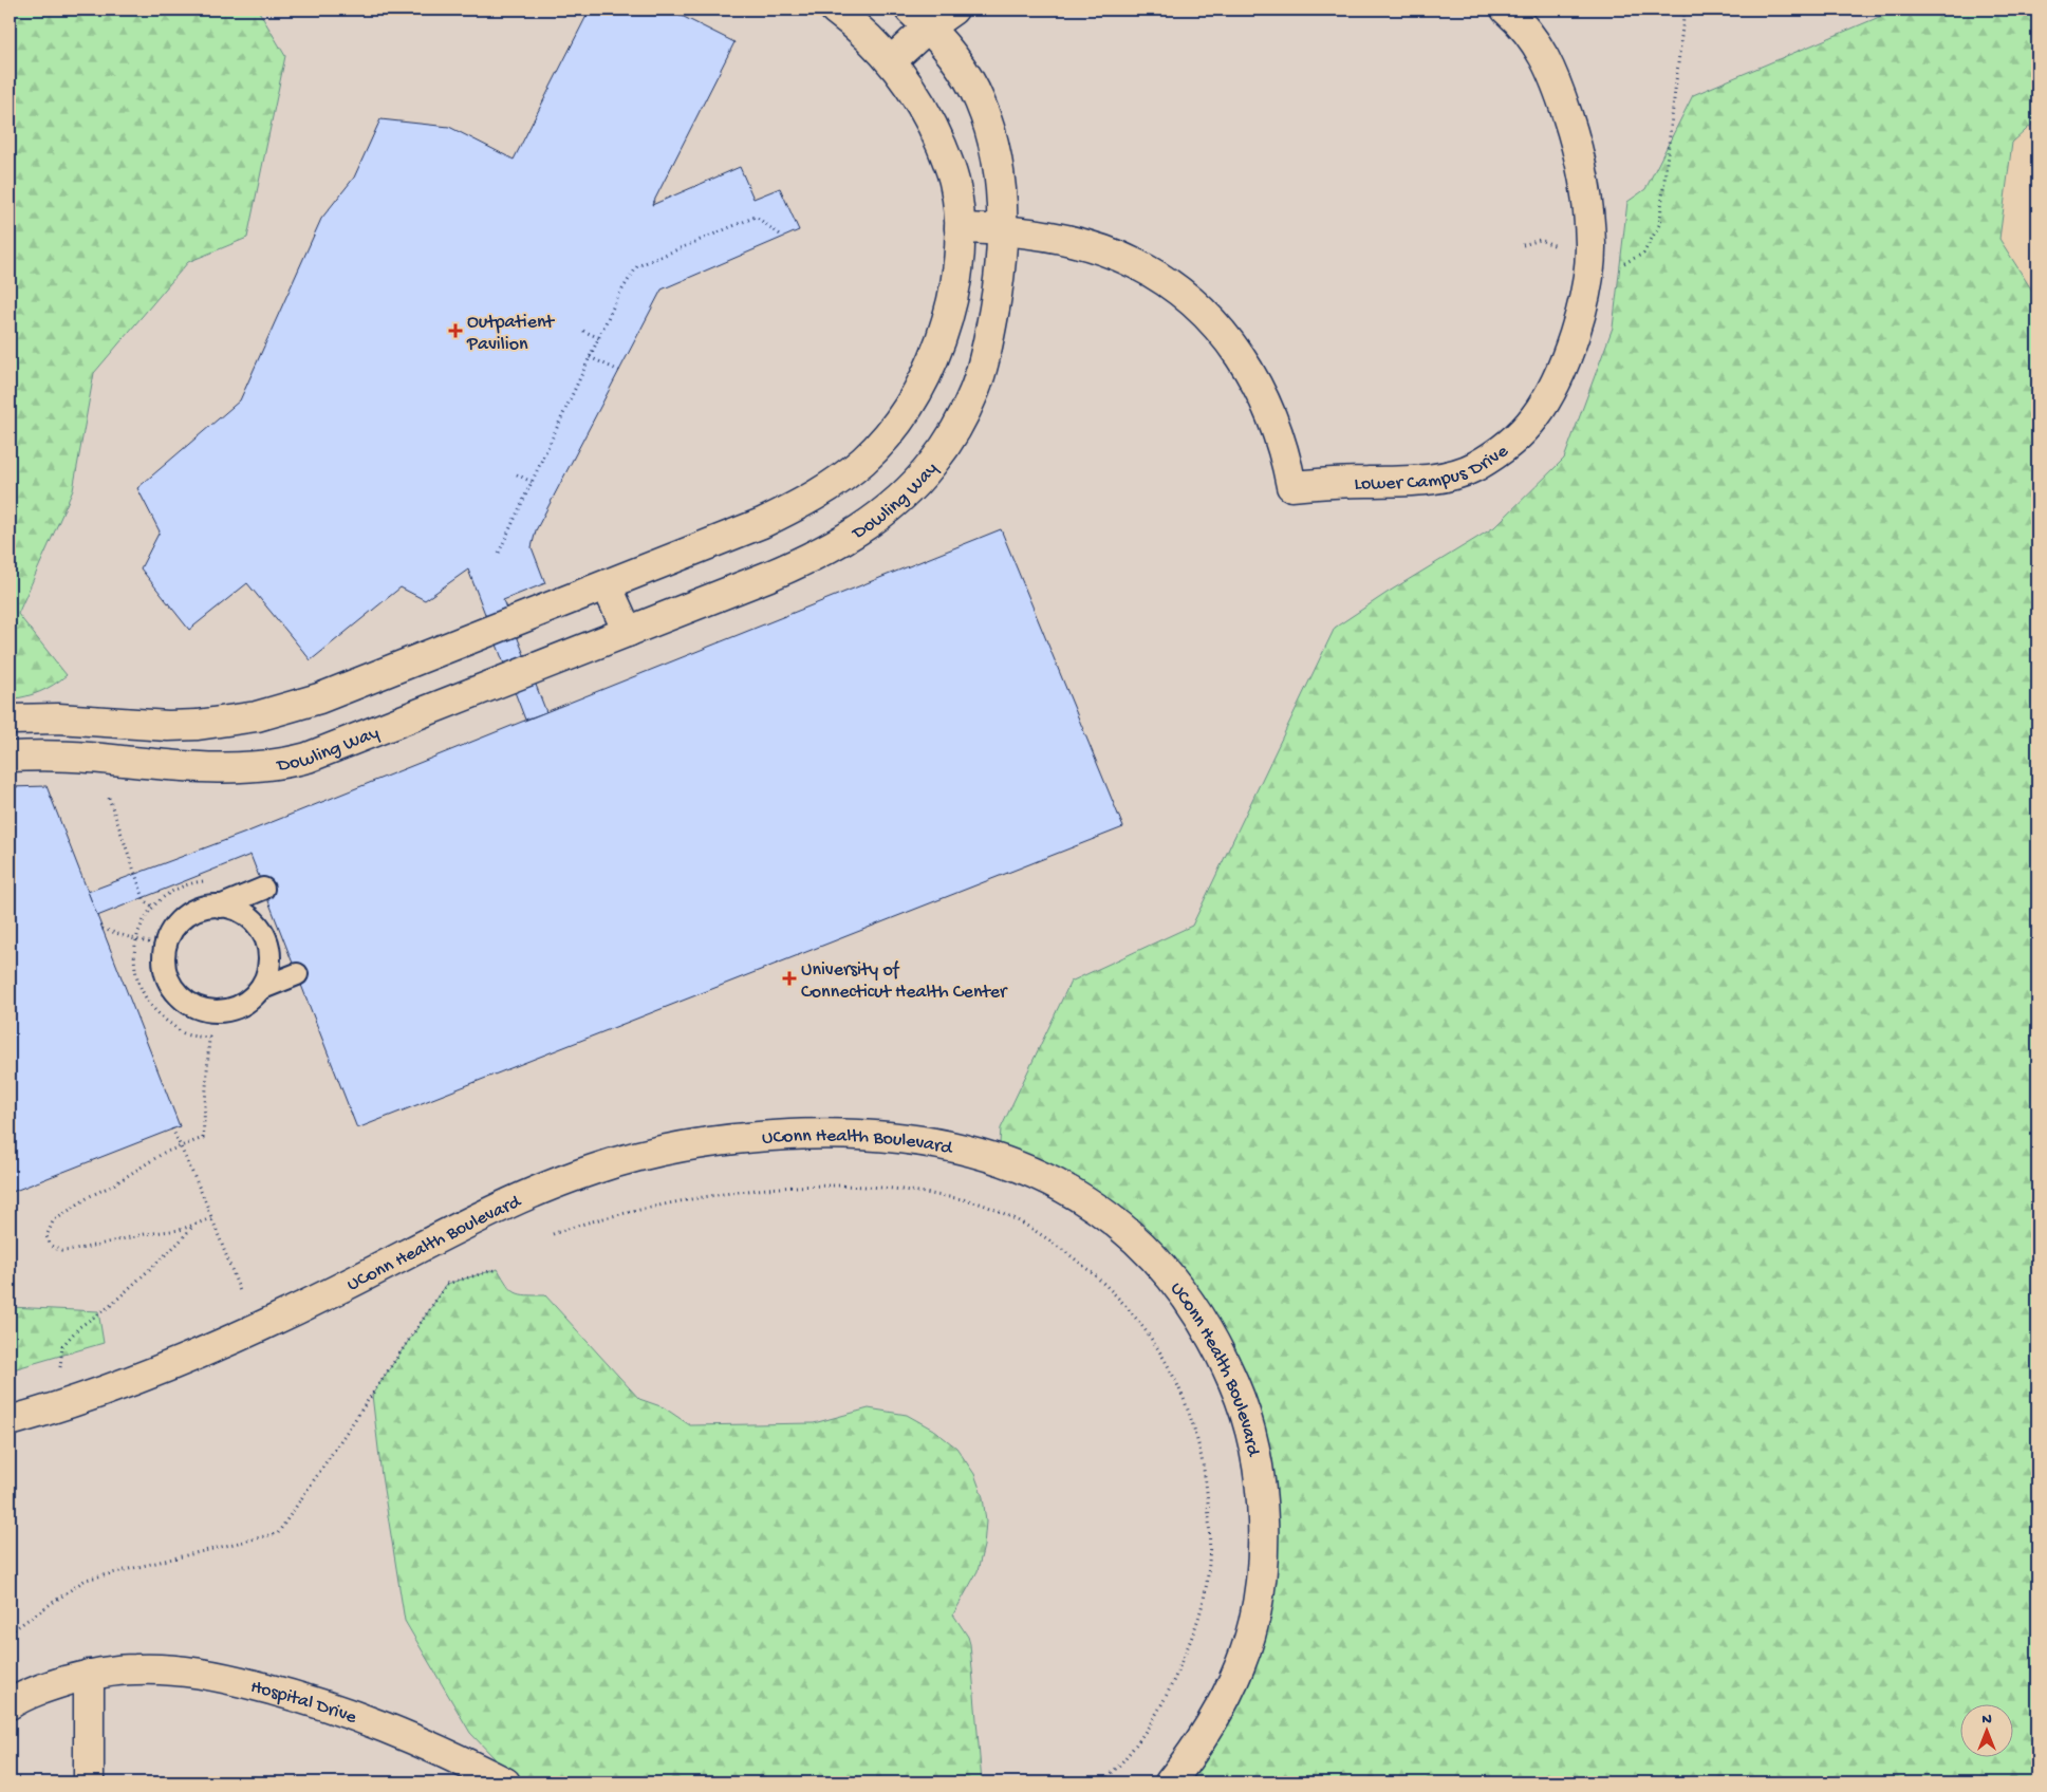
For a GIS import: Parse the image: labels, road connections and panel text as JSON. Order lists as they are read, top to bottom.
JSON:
{
  "streets": {
    "street": [
      "Lower Campus Drive",
      "Dowling Way",
      "UConn Health Boulevard",
      "Hospital Drive"
    ]
  },
  "crossings": [
    ["Lower Campus Drive", "Dowling Way"]
  ],
  "places": {
    "health": ["Outpatient Pavilion", "University of Connecticut Health Center"]
  },
  "north": "top"
}
